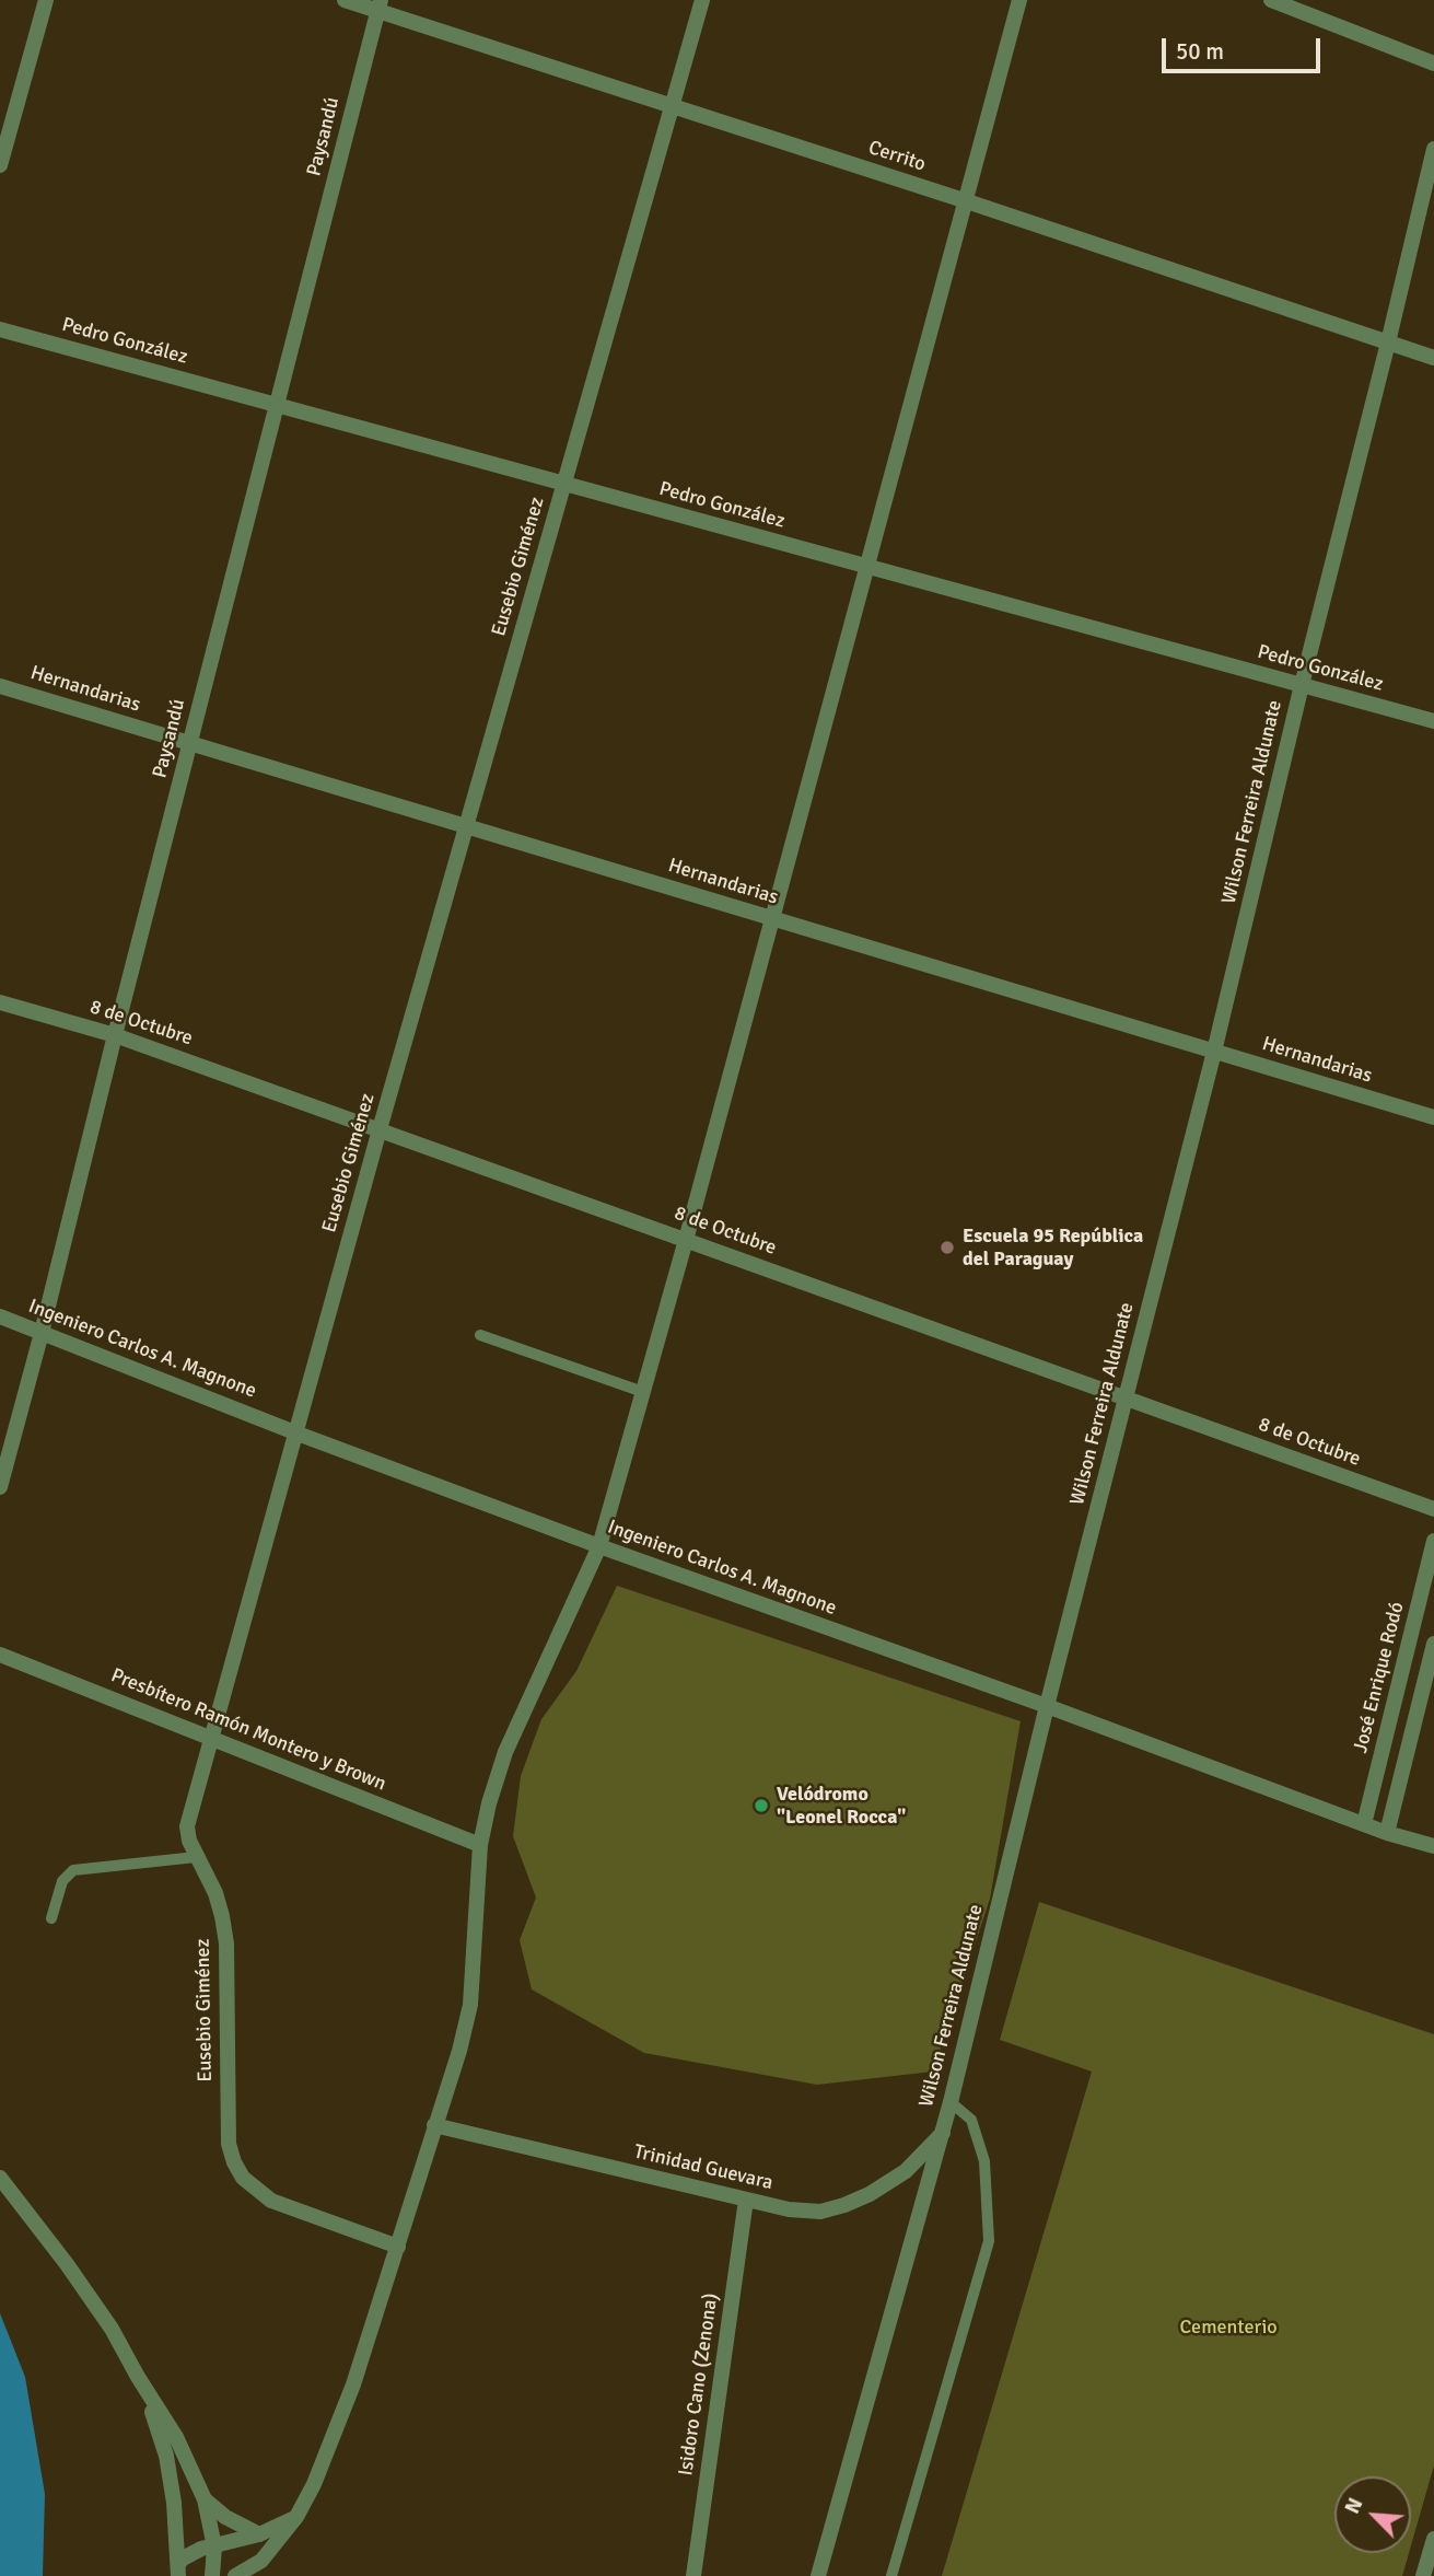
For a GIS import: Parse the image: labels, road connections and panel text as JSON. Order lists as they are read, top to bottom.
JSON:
{
  "streets": {
    "street": [
      "Paysandú",
      "Cerrito",
      "Pedro González",
      "Eusebio Giménez",
      "Hernandarias",
      "Wilson Ferreira Aldunate",
      "8 de Octubre",
      "Ingeniero Carlos A. Magnone",
      "José Enrique Rodó",
      "Presbítero Ramón Montero y Brown",
      "Trinidad Guevara",
      "Isidoro Cano (Zenona)"
    ]
  },
  "crossings": [
    ["Paysandú", "Cerrito"],
    ["Paysandú", "Pedro González"],
    ["Paysandú", "Hernandarias"],
    ["Paysandú", "8 de Octubre"],
    ["Paysandú", "Ingeniero Carlos A. Magnone"],
    ["Cerrito", "Eusebio Giménez"],
    ["Cerrito", "Wilson Ferreira Aldunate"],
    ["Pedro González", "Eusebio Giménez"],
    ["Pedro González", "Wilson Ferreira Aldunate"],
    ["Eusebio Giménez", "Hernandarias"],
    ["Eusebio Giménez", "8 de Octubre"],
    ["Eusebio Giménez", "Ingeniero Carlos A. Magnone"],
    ["Eusebio Giménez", "Presbítero Ramón Montero y Brown"],
    ["Hernandarias", "Wilson Ferreira Aldunate"],
    ["Wilson Ferreira Aldunate", "8 de Octubre"],
    ["Wilson Ferreira Aldunate", "Ingeniero Carlos A. Magnone"],
    ["Wilson Ferreira Aldunate", "Trinidad Guevara"],
    ["Ingeniero Carlos A. Magnone", "José Enrique Rodó"],
    ["Trinidad Guevara", "Isidoro Cano (Zenona)"]
  ],
  "parks": ["Cementerio"],
  "places": ["Escuela 95 República del Paraguay", "Velódromo \"Leonel Rocca\""],
  "scale_bar": "50 m",
  "north": "top left"
}
